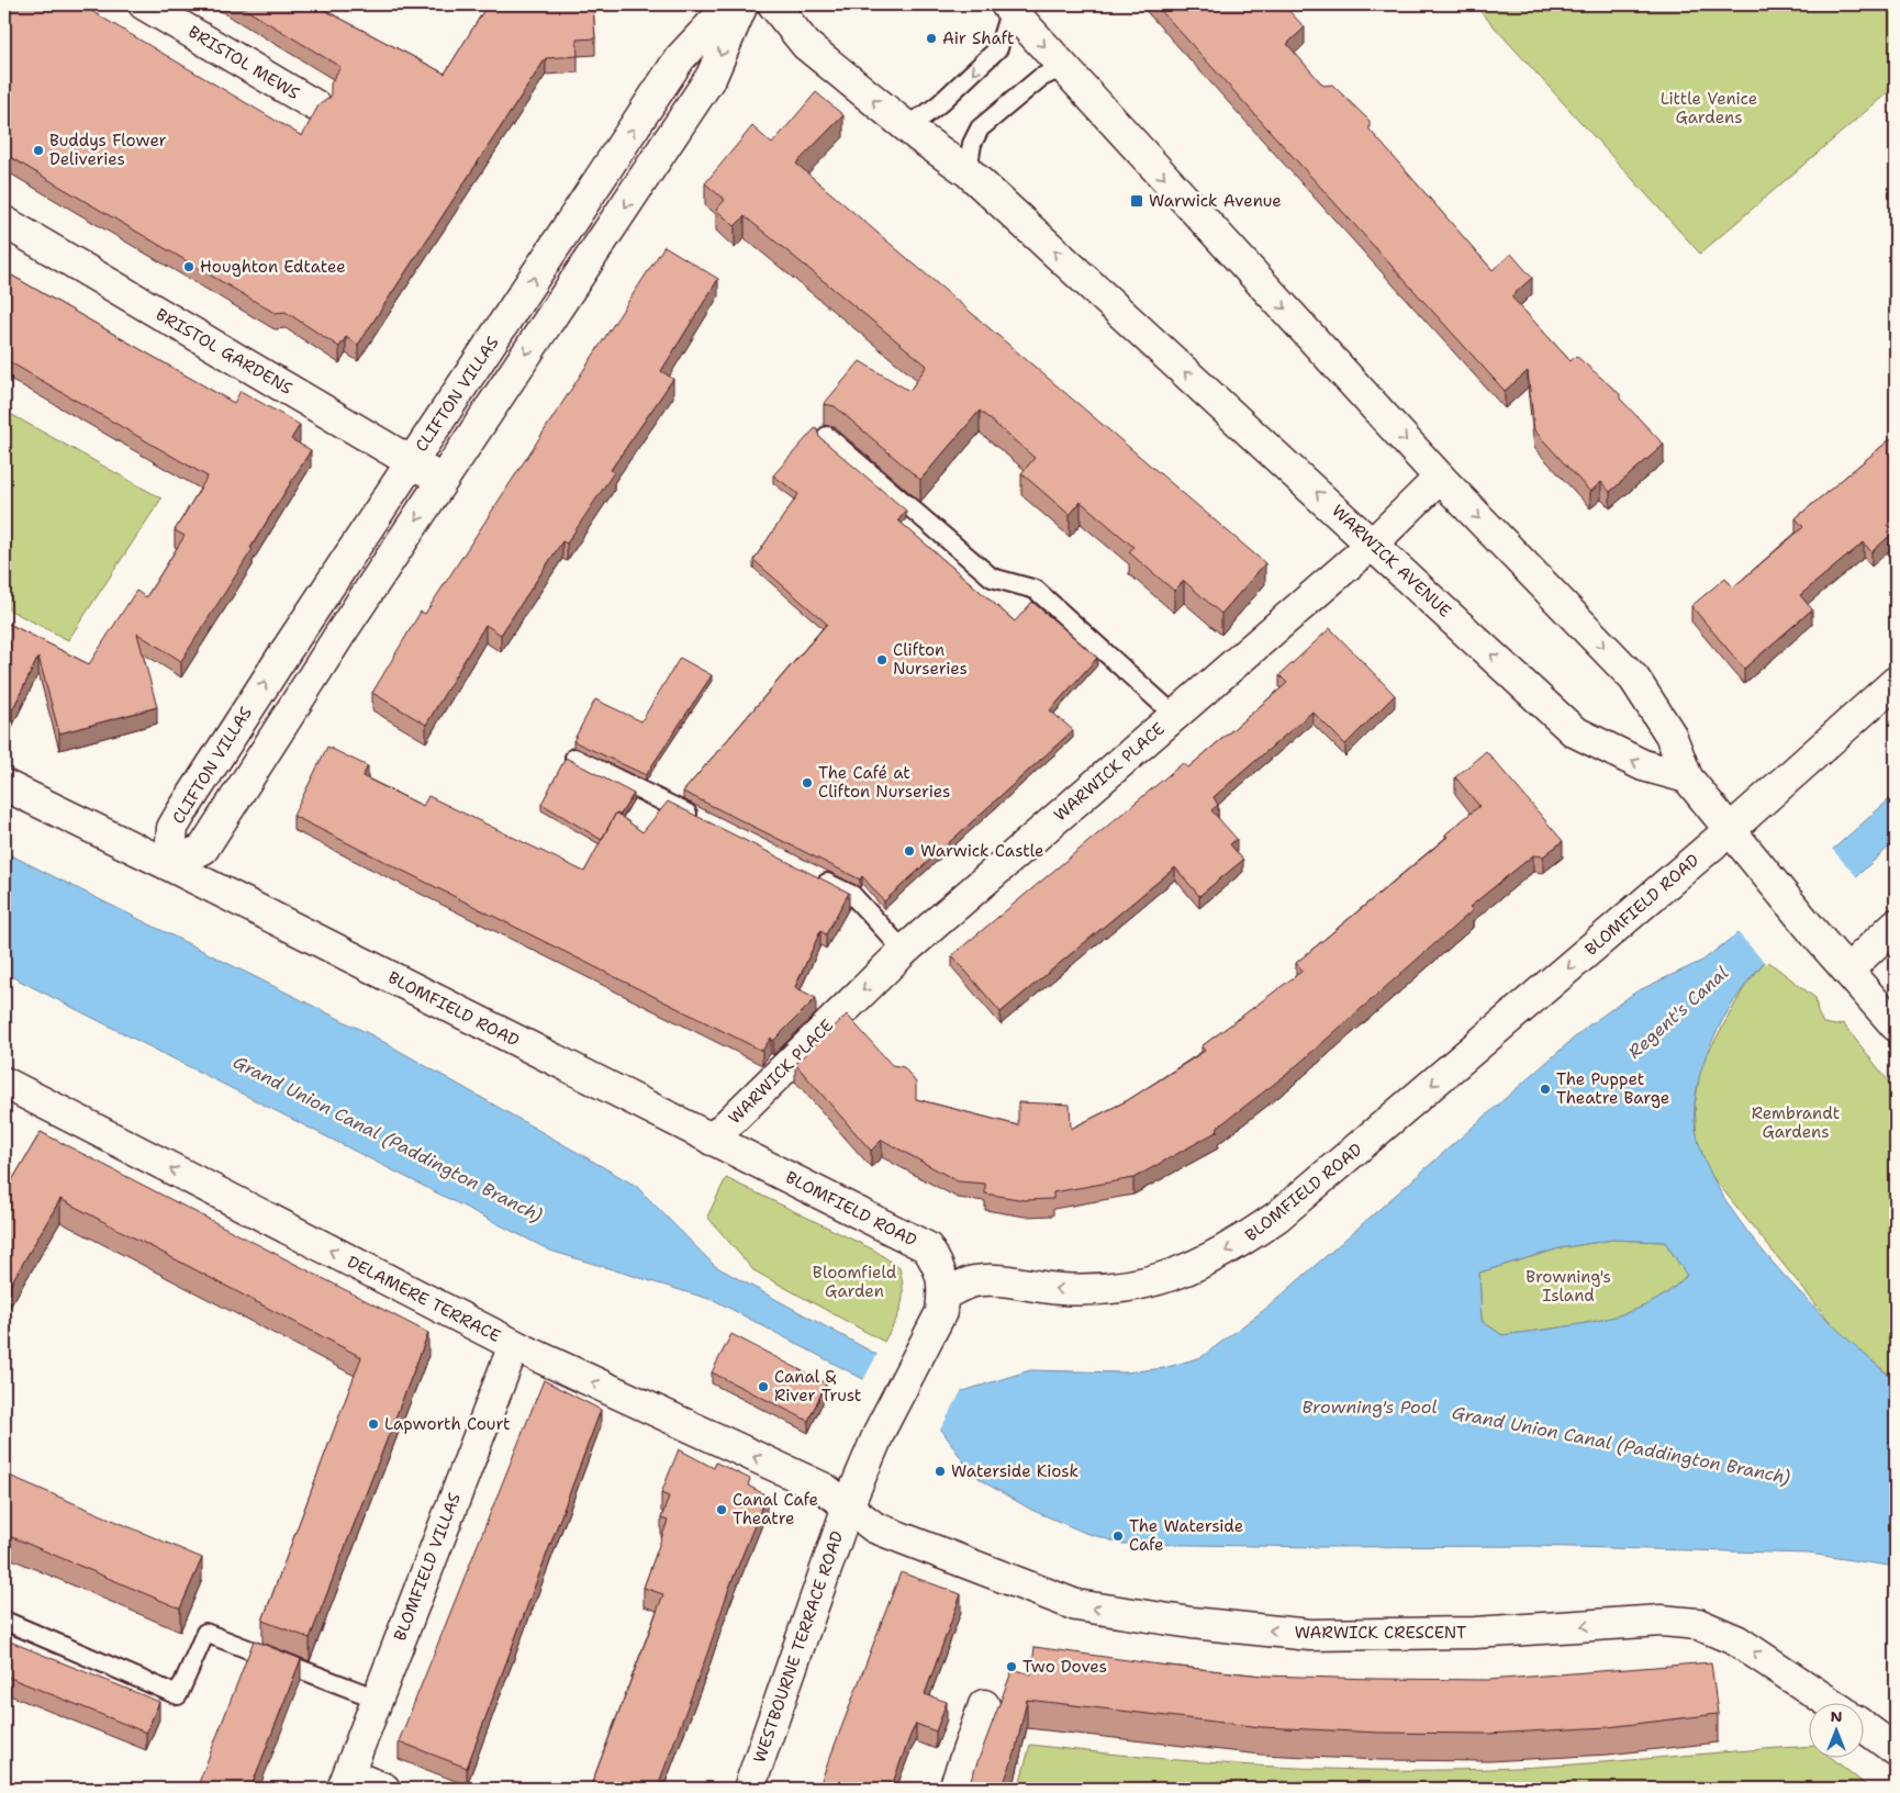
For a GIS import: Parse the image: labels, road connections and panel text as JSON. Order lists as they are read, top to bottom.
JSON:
{
  "streets": {
    "street": [
      "BRISTOL MEWS",
      "BRISTOL GARDENS",
      "CLIFTON VILLAS",
      "WARWICK AVENUE",
      "WARWICK PLACE",
      "BLOMFIELD ROAD",
      "DELAMERE TERRACE",
      "BLOMFIELD VILLAS",
      "WARWICK CRESCENT",
      "WESTBOURNE TERRACE ROAD"
    ]
  },
  "crossings": [
    ["BRISTOL GARDENS", "CLIFTON VILLAS"],
    ["CLIFTON VILLAS", "BLOMFIELD ROAD"],
    ["WARWICK AVENUE", "WARWICK PLACE"],
    ["WARWICK PLACE", "BLOMFIELD ROAD"],
    ["BLOMFIELD ROAD", "WESTBOURNE TERRACE ROAD"],
    ["DELAMERE TERRACE", "BLOMFIELD VILLAS"],
    ["DELAMERE TERRACE", "WARWICK CRESCENT"],
    ["DELAMERE TERRACE", "WESTBOURNE TERRACE ROAD"],
    ["WARWICK CRESCENT", "WESTBOURNE TERRACE ROAD"]
  ],
  "one_way": ["BLOMFIELD ROAD", "DELAMERE TERRACE", "WARWICK CRESCENT"],
  "water": ["Regent's Canal", "Grand Union Canal (Paddington Branch)", "Browning's Pool"],
  "parks": [
    "Little Venice Gardens",
    "Rembrandt Gardens",
    "Bloomfield Garden",
    "Browning's Island"
  ],
  "places": {
    "other": [
      "Air Shaft",
      "Buddys Flower Deliveries",
      "Houghton Edtatee",
      "Clifton Nurseries",
      "The Café at Clifton Nurseries",
      "Warwick Castle",
      "The Puppet Theatre Barge",
      "Canal & River Trust",
      "Lapworth Court",
      "Waterside Kiosk",
      "Canal Cafe Theatre",
      "The Waterside Cafe",
      "Two Doves"
    ],
    "transit": ["Warwick Avenue"]
  },
  "north": "top"
}
